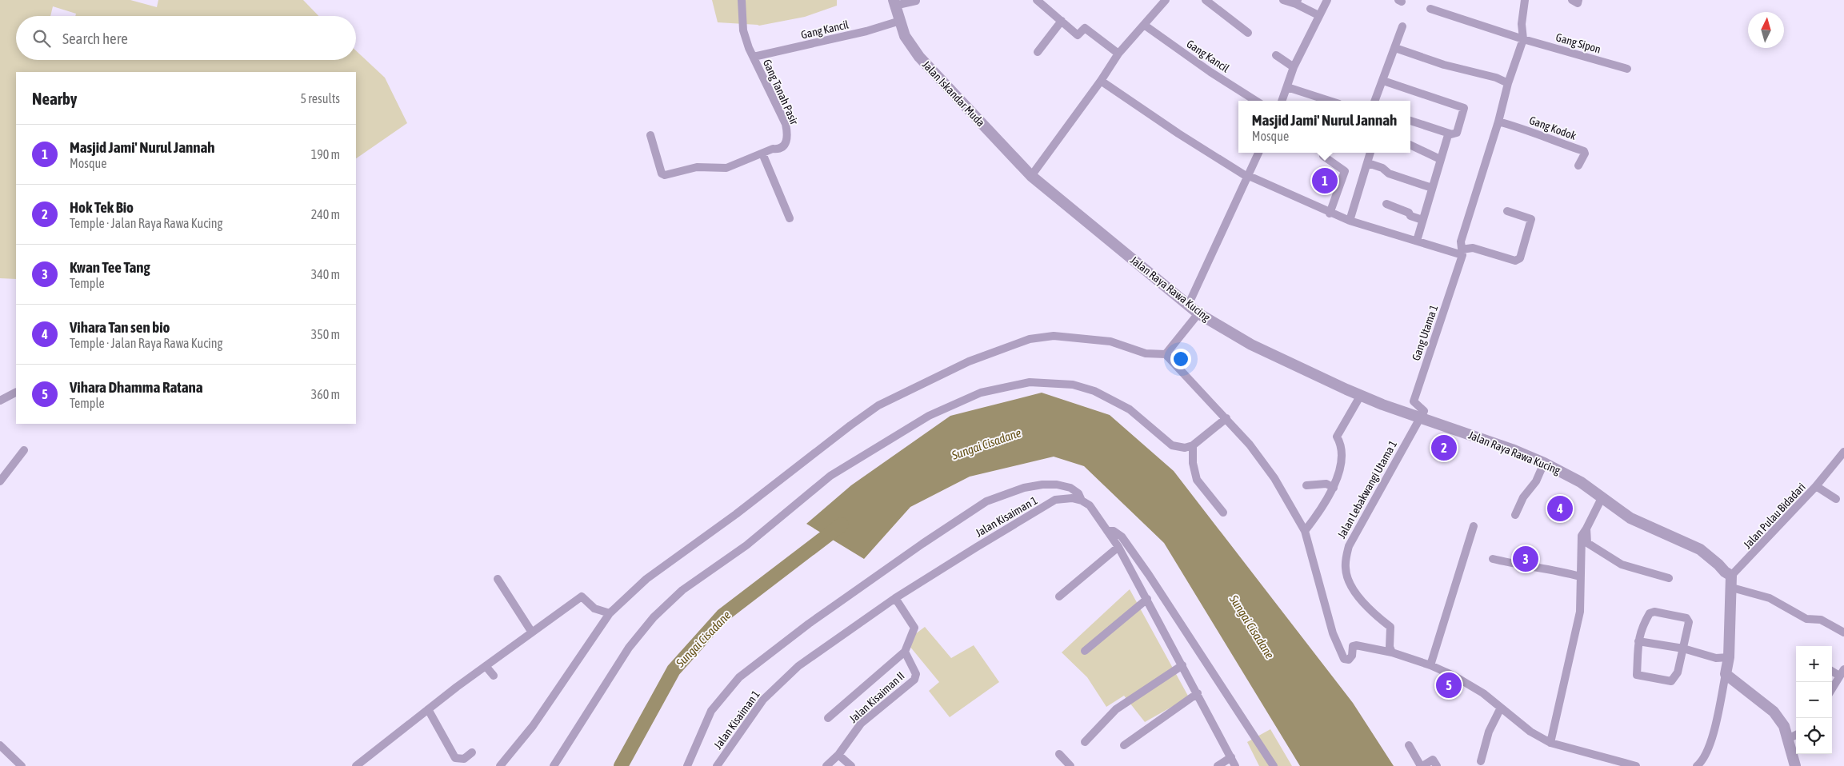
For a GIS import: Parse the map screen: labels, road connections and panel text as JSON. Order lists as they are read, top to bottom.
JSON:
{
  "streets": {
    "street": [
      "Gang Kancil",
      "Gang Sipon",
      "Gang Tanah Pasir",
      "Jalan Iskandar Muda",
      "Gang Kodok",
      "Jalan Raya Rawa Kucing",
      "Gang Utama 1",
      "Jalan Lebakwangi Utama 1",
      "Jalan Pulau Bidadari",
      "Jalan Kisaiman 1",
      "Jalan Kisaiman II"
    ]
  },
  "crossings": [
    ["Gang Kancil", "Gang Tanah Pasir"],
    ["Gang Kancil", "Jalan Iskandar Muda"],
    ["Jalan Iskandar Muda", "Jalan Raya Rawa Kucing"],
    ["Jalan Raya Rawa Kucing", "Gang Utama 1"],
    ["Jalan Raya Rawa Kucing", "Jalan Lebakwangi Utama 1"],
    ["Jalan Raya Rawa Kucing", "Jalan Pulau Bidadari"],
    ["Gang Utama 1", "Jalan Lebakwangi Utama 1"]
  ],
  "water": ["Sungai Cisadane"],
  "north": "top",
  "page": {
    "search": "Search here",
    "heading": ["Nearby", "5 results"],
    "popup": ["Masjid Jami' Nurul Jannah", "Mosque"],
    "list": [
      {
        "mark": "1",
        "name": "Masjid Jami' Nurul Jannah",
        "note": "Mosque",
        "value": "190 m"
      },
      {
        "mark": "2",
        "name": "Hok Tek Bio",
        "note": "Temple · Jalan Raya Rawa Kucing",
        "value": "240 m"
      },
      {
        "mark": "3",
        "name": "Kwan Tee Tang",
        "note": "Temple",
        "value": "340 m"
      },
      {
        "mark": "4",
        "name": "Vihara Tan sen bio",
        "note": "Temple · Jalan Raya Rawa Kucing",
        "value": "350 m"
      },
      {
        "mark": "5",
        "name": "Vihara Dhamma Ratana",
        "note": "Temple",
        "value": "360 m"
      }
    ],
    "pins": [
      "1",
      "2",
      "4",
      "3",
      "5"
    ],
    "map_buttons": ["+", "−"]
  }
}
